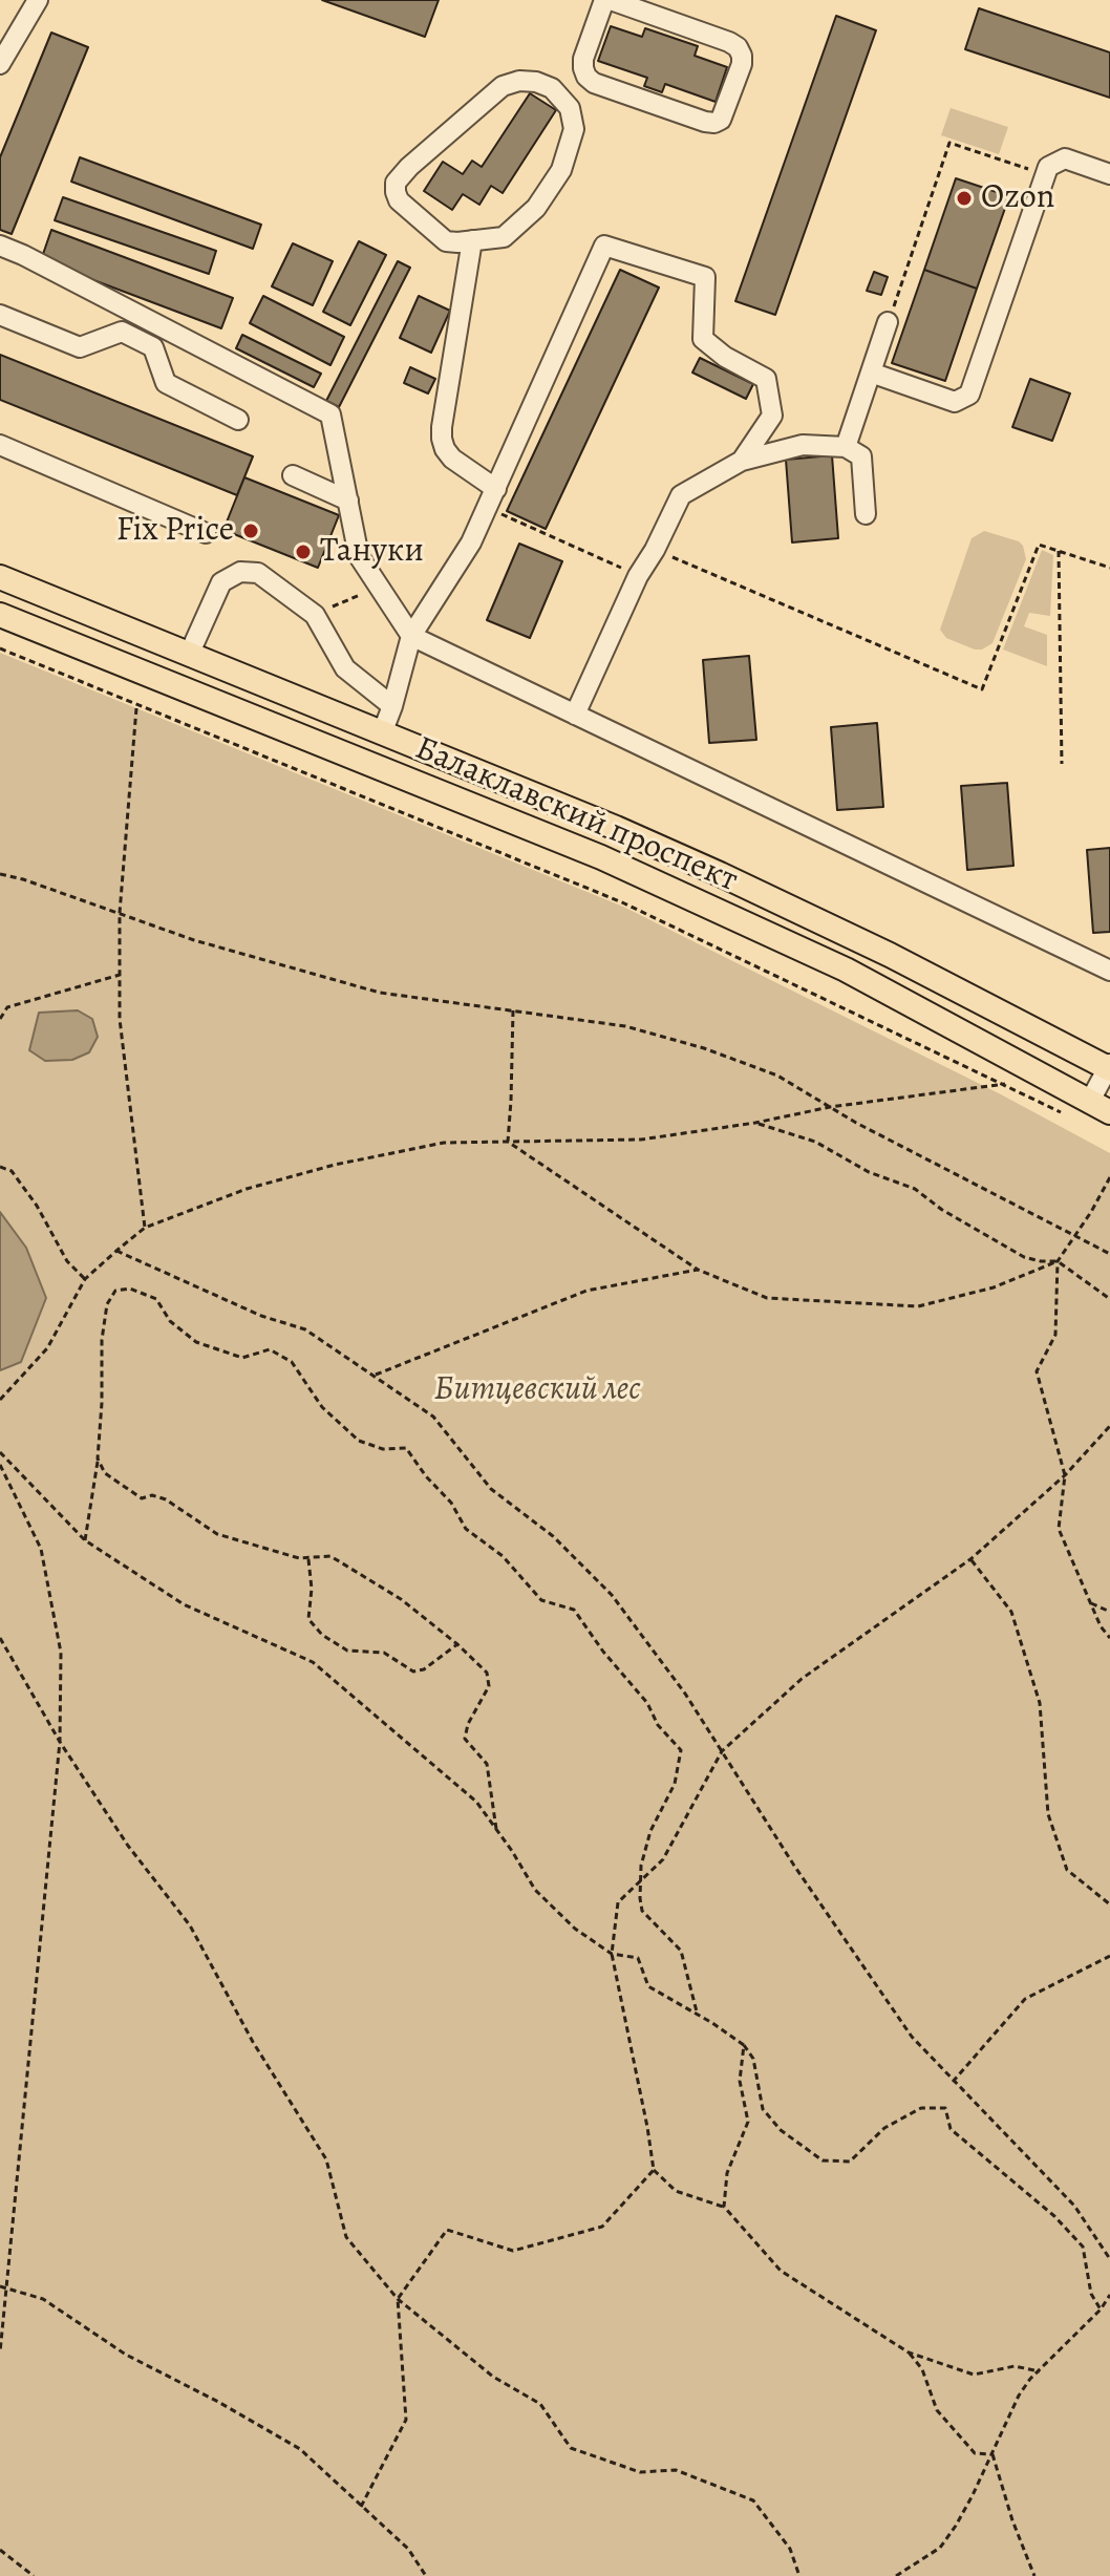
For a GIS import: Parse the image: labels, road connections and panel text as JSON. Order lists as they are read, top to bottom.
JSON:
{
  "streets": {
    "main road": ["Балаклавский проспект"]
  },
  "parks": ["Битцевский лес"],
  "places": ["Ozon", "Fix Price", "Тануки"]
}
